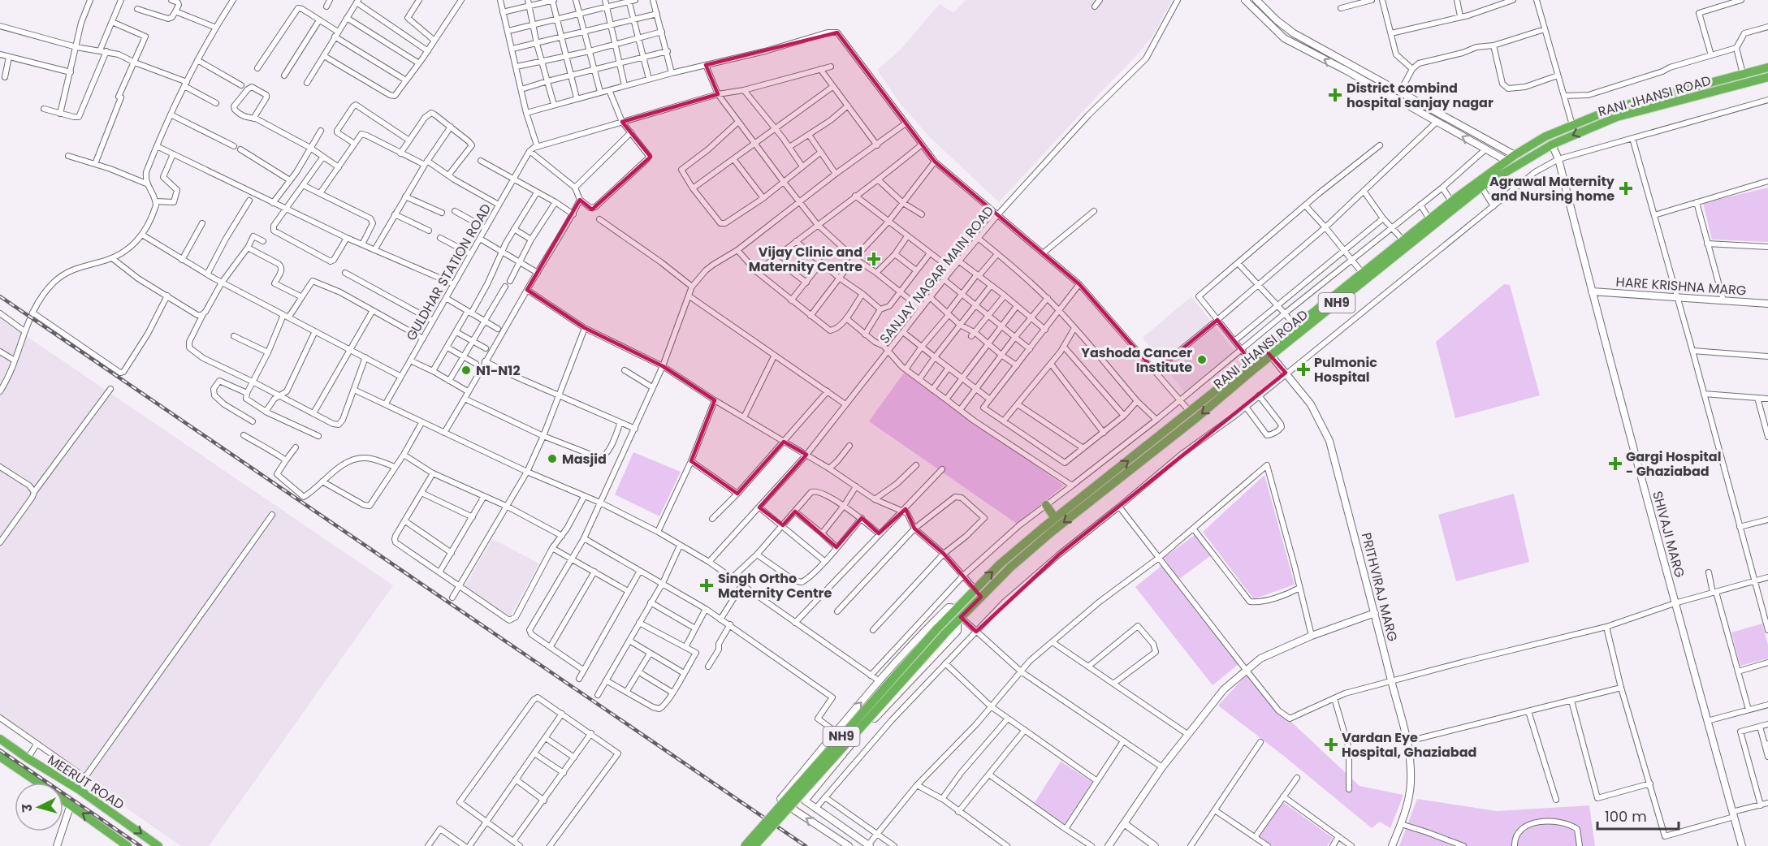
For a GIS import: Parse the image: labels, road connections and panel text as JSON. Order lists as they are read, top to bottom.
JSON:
{
  "streets": {
    "highway": ["RANI JHANSI ROAD", "NH9", "MEERUT ROAD"],
    "street": [
      "GULDHAR STATION ROAD",
      "SANJAY NAGAR MAIN ROAD",
      "HARE KRISHNA MARG",
      "SHIVAJI MARG",
      "PRITHVIRAJ MARG"
    ]
  },
  "crossings": [
    ["RANI JHANSI ROAD", "NH9"],
    ["RANI JHANSI ROAD", "SHIVAJI MARG"],
    ["RANI JHANSI ROAD", "PRITHVIRAJ MARG"],
    ["HARE KRISHNA MARG", "SHIVAJI MARG"]
  ],
  "places": {
    "health": [
      "District combind hospital sanjay nagar",
      "Agrawal Maternity and Nursing home",
      "Vijay Clinic and Maternity Centre",
      "Pulmonic Hospital",
      "Gargi Hospital - Ghaziabad",
      "Singh Ortho Maternity Centre",
      "Vardan Eye Hospital, Ghaziabad"
    ],
    "other": ["Yashoda Cancer Institute", "N1-N12", "Masjid"]
  },
  "scale_bar": "100 m",
  "north": "left"
}
